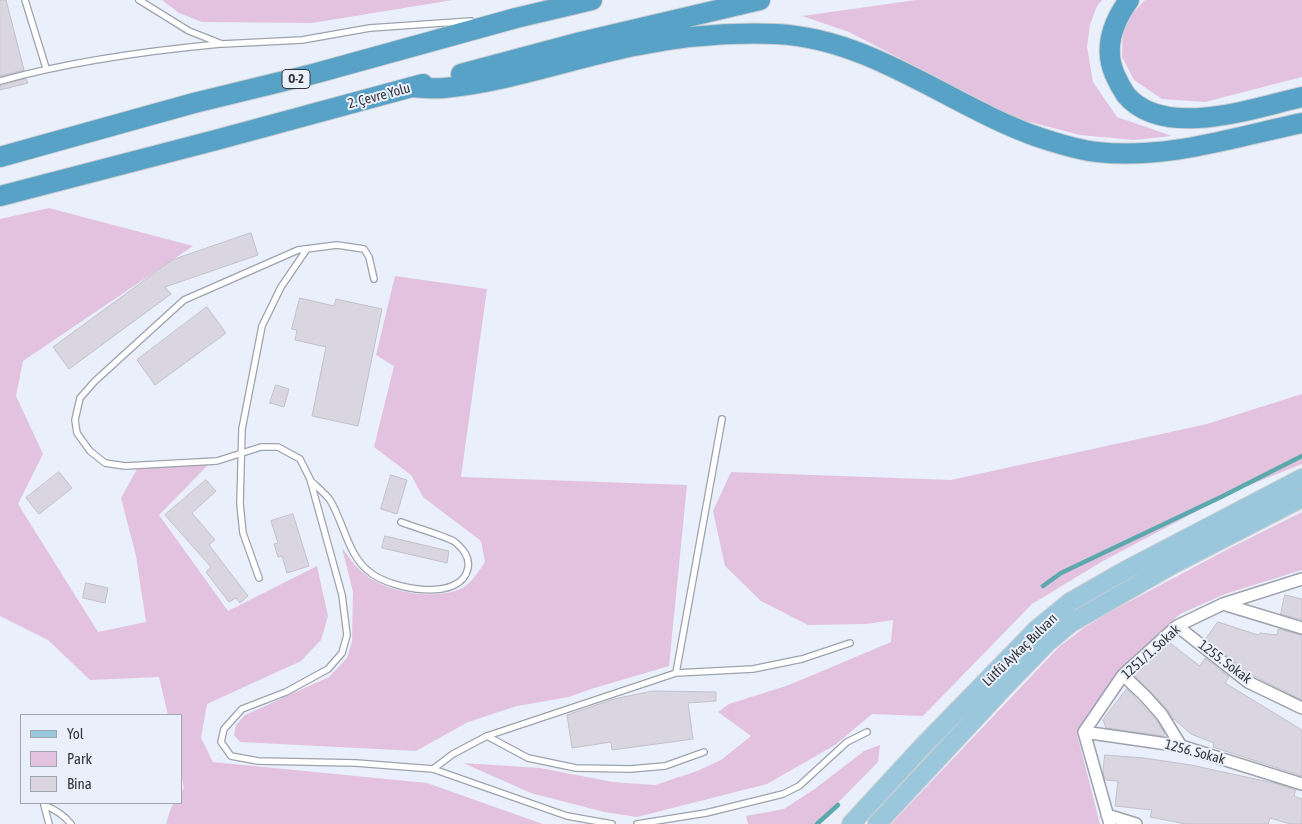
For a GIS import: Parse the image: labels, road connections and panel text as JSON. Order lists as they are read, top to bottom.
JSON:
{
  "streets": {
    "highway": ["O-2", "2. Çevre Yolu"],
    "main road": ["Lütfü Aykaç Bulvarı"],
    "street": ["1251/1. Sokak", "1255. Sokak", "1256. Sokak"]
  },
  "crossings": [
    ["1251/1. Sokak", "1255. Sokak"],
    ["1251/1. Sokak", "1256. Sokak"]
  ],
  "legend": ["Yol", "Park", "Bina"]
}
